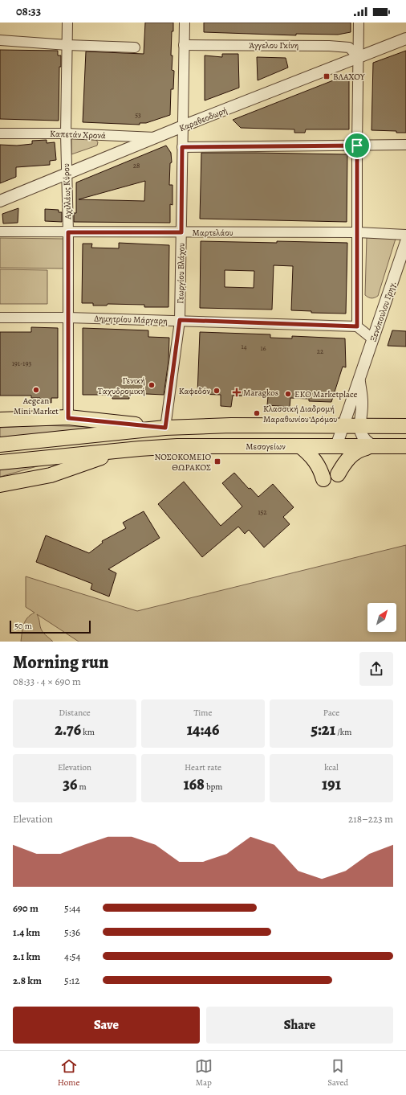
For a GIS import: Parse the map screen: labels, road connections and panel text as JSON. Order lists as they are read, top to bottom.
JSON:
{
  "streets": {
    "main road": ["Μεσογείων"],
    "street": [
      "Άγγελου Γκίνη",
      "Καραθεοδωρή",
      "Καπετάν Χρονά",
      "Αχιλλέως Κύρου",
      "Μαρτελάου",
      "Γεωργίου Βλάχου",
      "Ξενόπουλου Γρηγ.",
      "Δημητρίου Μάργαρη"
    ]
  },
  "crossings": [
    ["Άγγελου Γκίνη", "Καραθεοδωρή"],
    ["Άγγελου Γκίνη", "Γεωργίου Βλάχου"],
    ["Καραθεοδωρή", "Καπετάν Χρονά"],
    ["Καραθεοδωρή", "Αχιλλέως Κύρου"],
    ["Καραθεοδωρή", "Γεωργίου Βλάχου"],
    ["Καπετάν Χρονά", "Αχιλλέως Κύρου"],
    ["Αχιλλέως Κύρου", "Μαρτελάου"],
    ["Αχιλλέως Κύρου", "Δημητρίου Μάργαρη"],
    ["Μαρτελάου", "Γεωργίου Βλάχου"],
    ["Γεωργίου Βλάχου", "Δημητρίου Μάργαρη"],
    ["Ξενόπουλου Γρηγ.", "Μεσογείων"]
  ],
  "places": {
    "transit": ["ΒΛΑΧΟΥ", "ΝΟΣΟΚΟΜΕΙΟ ΘΩΡΑΚΟΣ"],
    "other": [
      "Γενική Ταχυδρομική",
      "Aegean Mini Market",
      "Καφεδόν",
      "EKO Marketplace",
      "Κλασσική Διαδρομή Μαραθωνίου Δρόμου"
    ],
    "health": ["Maragkos"]
  },
  "house_numbers": [
    "53",
    "28",
    "14",
    "16",
    "22",
    "191-193",
    "152"
  ],
  "scale_bar": "50 m",
  "north": "top right",
  "page": {
    "status": "08:33",
    "scale": "50 m",
    "heading": ["Morning run", "08:33 · 4 × 690 m"],
    "stats": [
      ["Distance", "2.76 km"],
      ["Time", "14:46"],
      ["Pace", "5:21 /km"],
      ["Elevation", "36 m"],
      ["Heart rate", "168 bpm"],
      ["kcal", "191"]
    ],
    "chart": ["Elevation", "218–223 m"],
    "list": [
      {
        "name": "690 m",
        "note": "5:44"
      },
      {
        "name": "1.4 km",
        "note": "5:36"
      },
      {
        "name": "2.1 km",
        "note": "4:54"
      },
      {
        "name": "2.8 km",
        "note": "5:12"
      }
    ],
    "buttons": ["Save", "Share"],
    "tabs": ["Home", "Map", "Saved"]
  }
}
